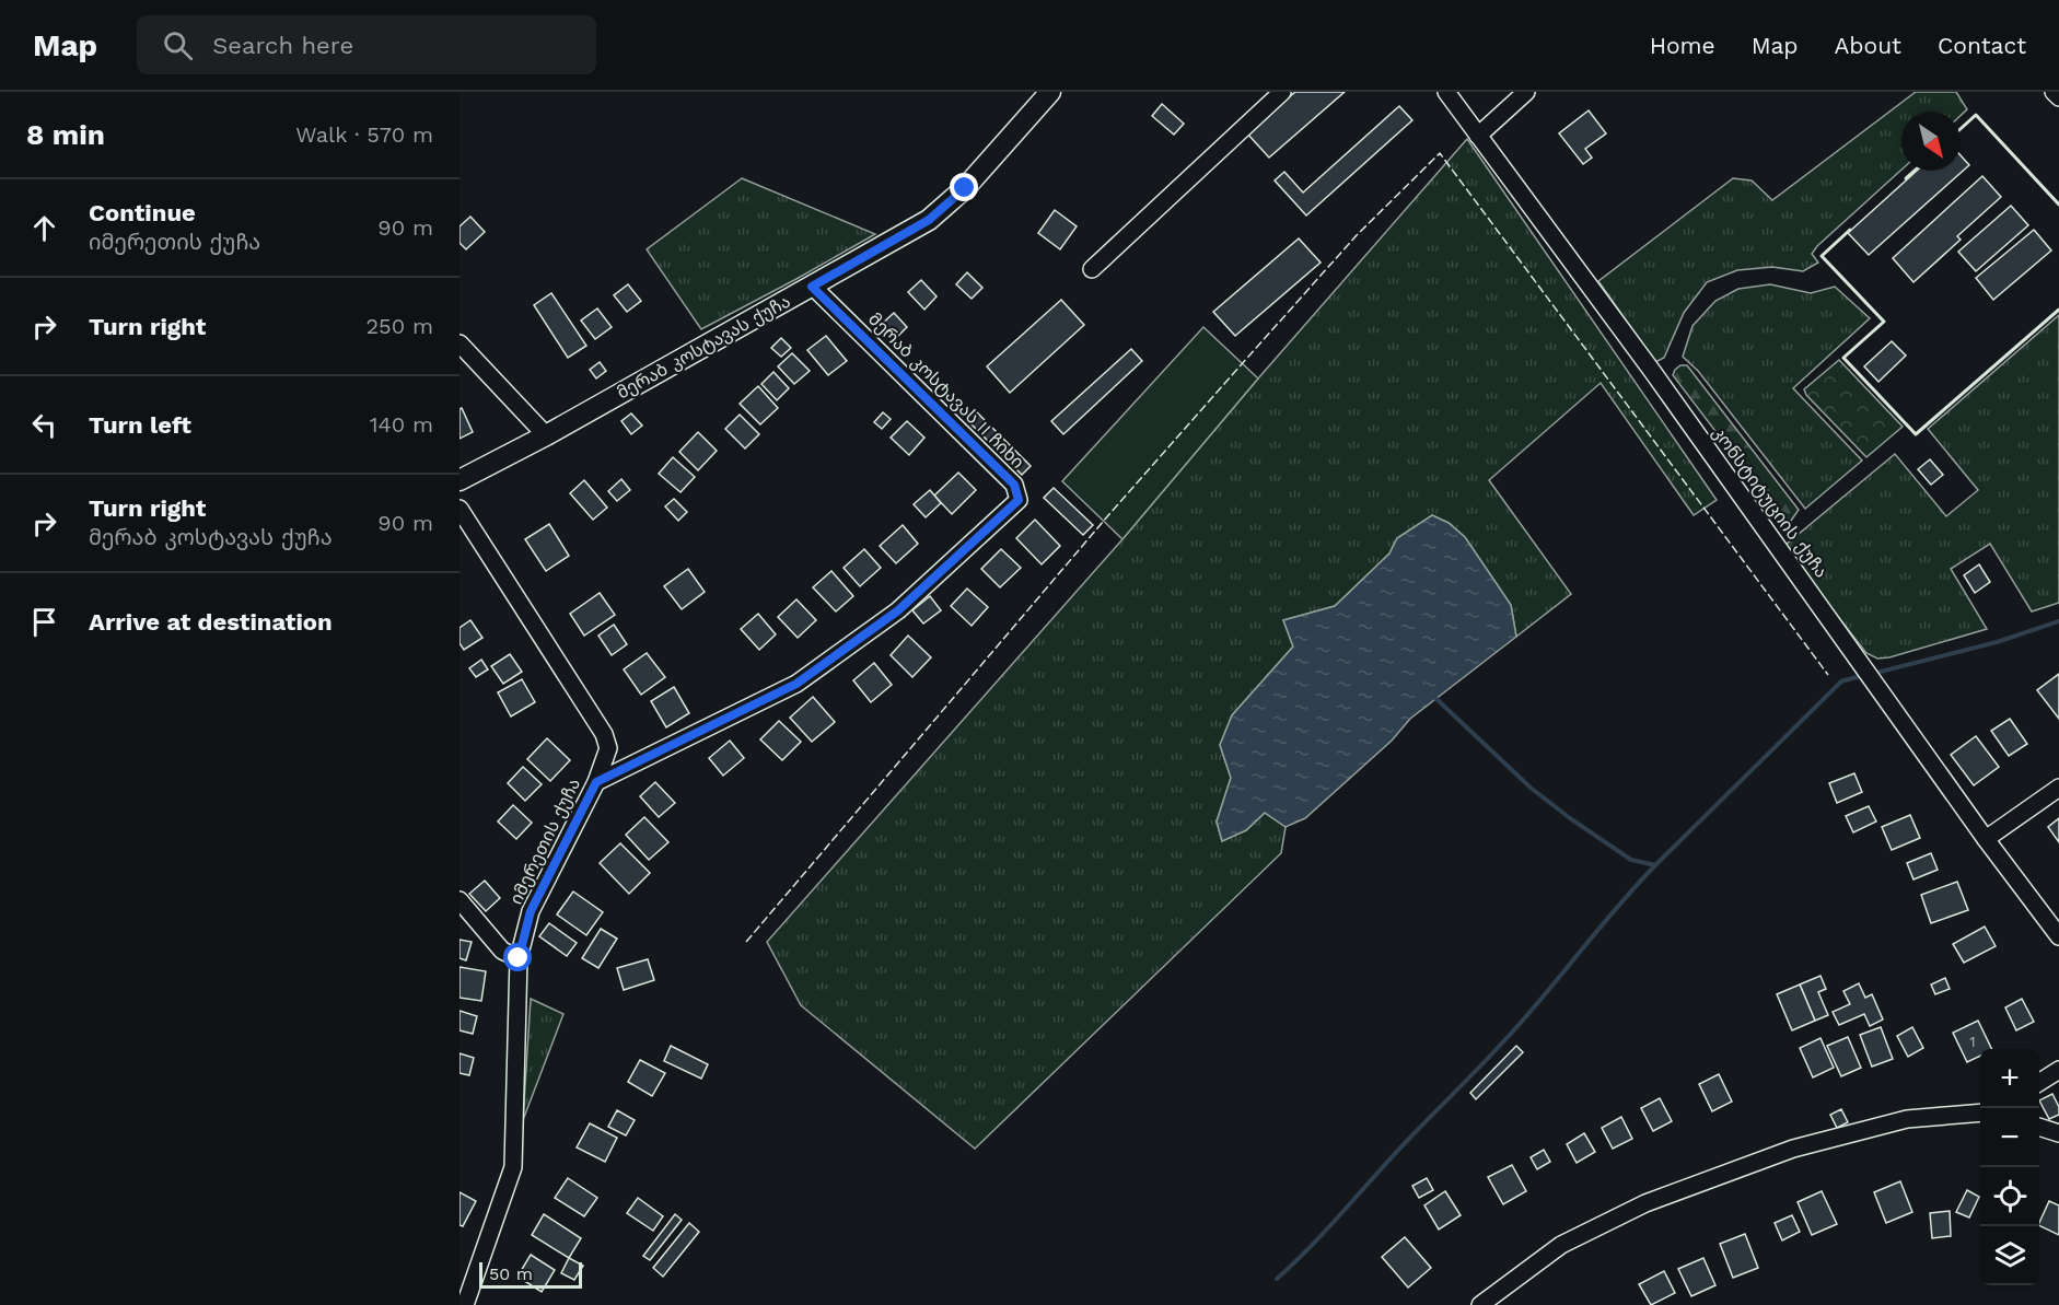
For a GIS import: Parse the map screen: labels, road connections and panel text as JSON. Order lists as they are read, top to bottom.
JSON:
{
  "streets": {
    "main road": ["მერაბ კოსტავას ქუჩა"],
    "street": ["მერაბ კოსტავას II ჩიხი", "კონსტიტუციის ქუჩა", "იმერეთის ქუჩა"]
  },
  "crossings": [
    ["მერაბ კოსტავას ქუჩა", "მერაბ კოსტავას II ჩიხი"],
    ["მერაბ კოსტავას II ჩიხი", "იმერეთის ქუჩა"]
  ],
  "house_numbers": ["1"],
  "scale_bar": "50 m",
  "north": "bottom right",
  "page": {
    "header": "Map",
    "search": "Search here",
    "nav": [
      "Home",
      "Map",
      "About",
      "Contact"
    ],
    "heading": ["8 min", "Walk · 570 m"],
    "list": [
      ["Continue", "იმერეთის ქუჩა", "90 m"],
      ["Turn right", "250 m"],
      ["Turn left", "140 m"],
      ["Turn right", "მერაბ კოსტავას ქუჩა", "90 m"],
      "Arrive at destination"
    ],
    "map_buttons": ["+", "−"],
    "scale": "50 m"
  }
}
